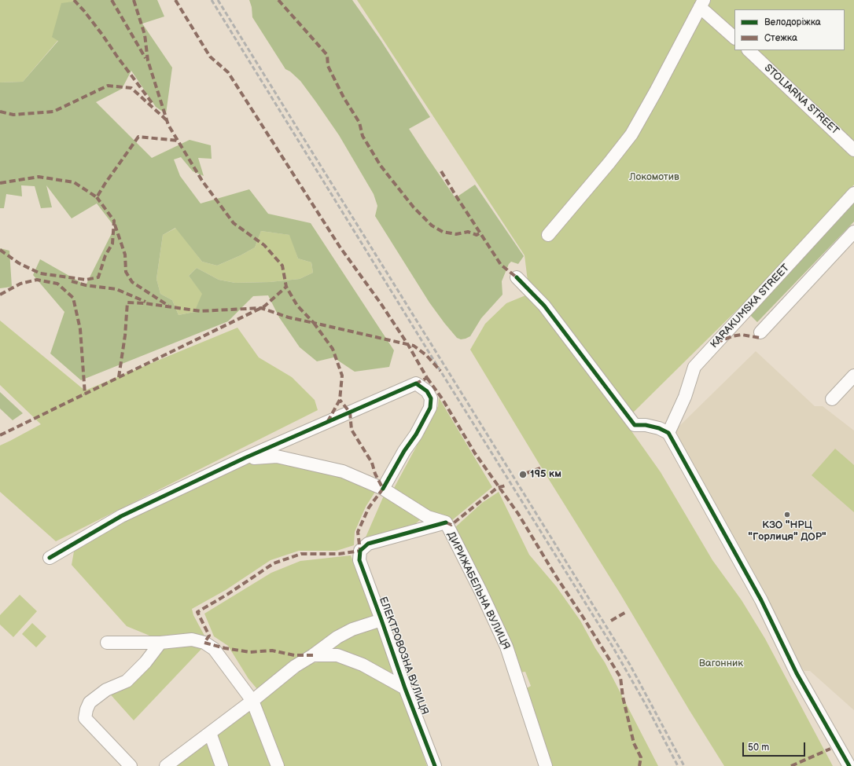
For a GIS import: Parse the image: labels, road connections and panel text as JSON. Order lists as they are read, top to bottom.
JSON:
{
  "streets": {
    "street": [
      "STOLIARNA STREET",
      "KARAKUMSKA STREET",
      "ДИРИЖАБЕЛЬНА ВУЛИЦЯ",
      "ЕЛЕКТРОВОЗНА ВУЛИЦЯ"
    ]
  },
  "crossings": [
    ["ДИРИЖАБЕЛЬНА ВУЛИЦЯ", "ЕЛЕКТРОВОЗНА ВУЛИЦЯ"]
  ],
  "parks": ["Локомотив", "Вагонник"],
  "places": ["195 км", "КЗО \"НРЦ \"Горлиця\" ДОР\""],
  "legend": ["Велодоріжка", "Стежка"],
  "scale_bar": "50 m"
}
